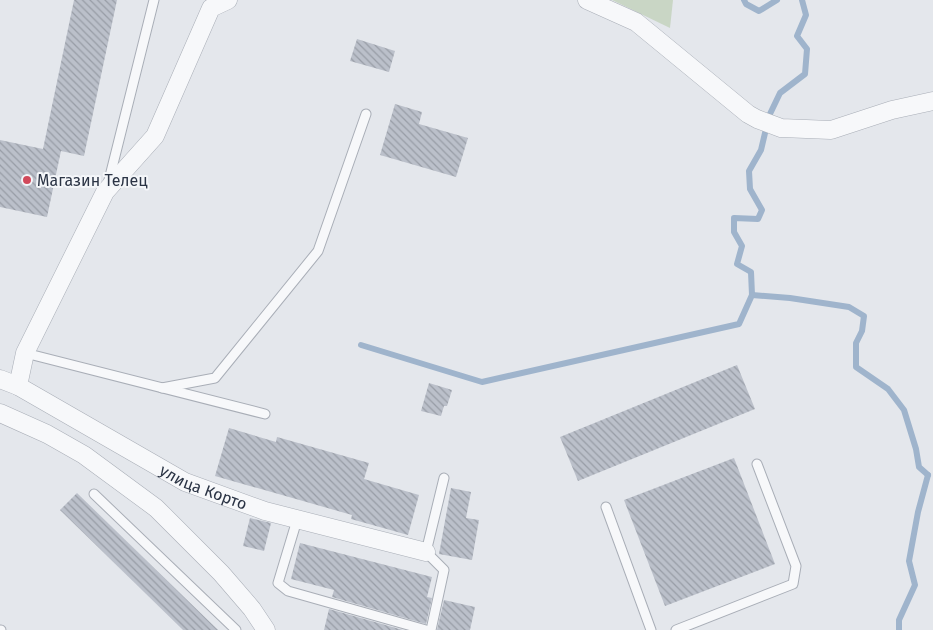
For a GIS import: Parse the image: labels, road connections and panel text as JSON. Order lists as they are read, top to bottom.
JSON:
{
  "streets": {
    "street": ["улица Корто"]
  },
  "places": ["Магазин Телец"]
}
